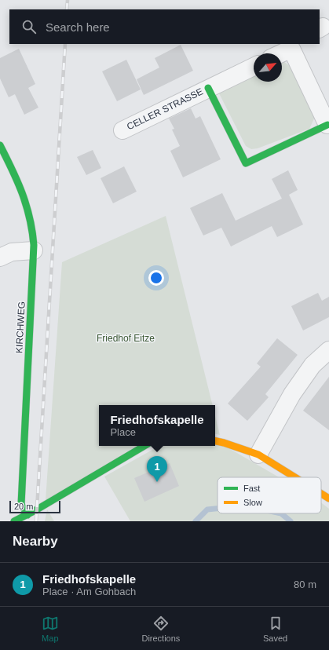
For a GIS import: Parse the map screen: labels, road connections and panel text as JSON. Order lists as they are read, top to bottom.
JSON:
{
  "streets": {
    "street": ["CELLER STRASSE", "KIRCHWEG"]
  },
  "parks": ["Friedhof Eitze"],
  "legend": ["Fast", "Slow"],
  "scale_bar": "20 m",
  "north": "top right",
  "page": {
    "search": "Search here",
    "popup": ["Friedhofskapelle", "Place"],
    "pins": "1",
    "scale": "20 m",
    "heading": "Nearby",
    "list": [
      {
        "mark": "1",
        "name": "Friedhofskapelle",
        "note": "Place · Am Gohbach",
        "value": "80 m"
      }
    ],
    "nav": ["Map", "Directions", "Saved"]
  }
}
